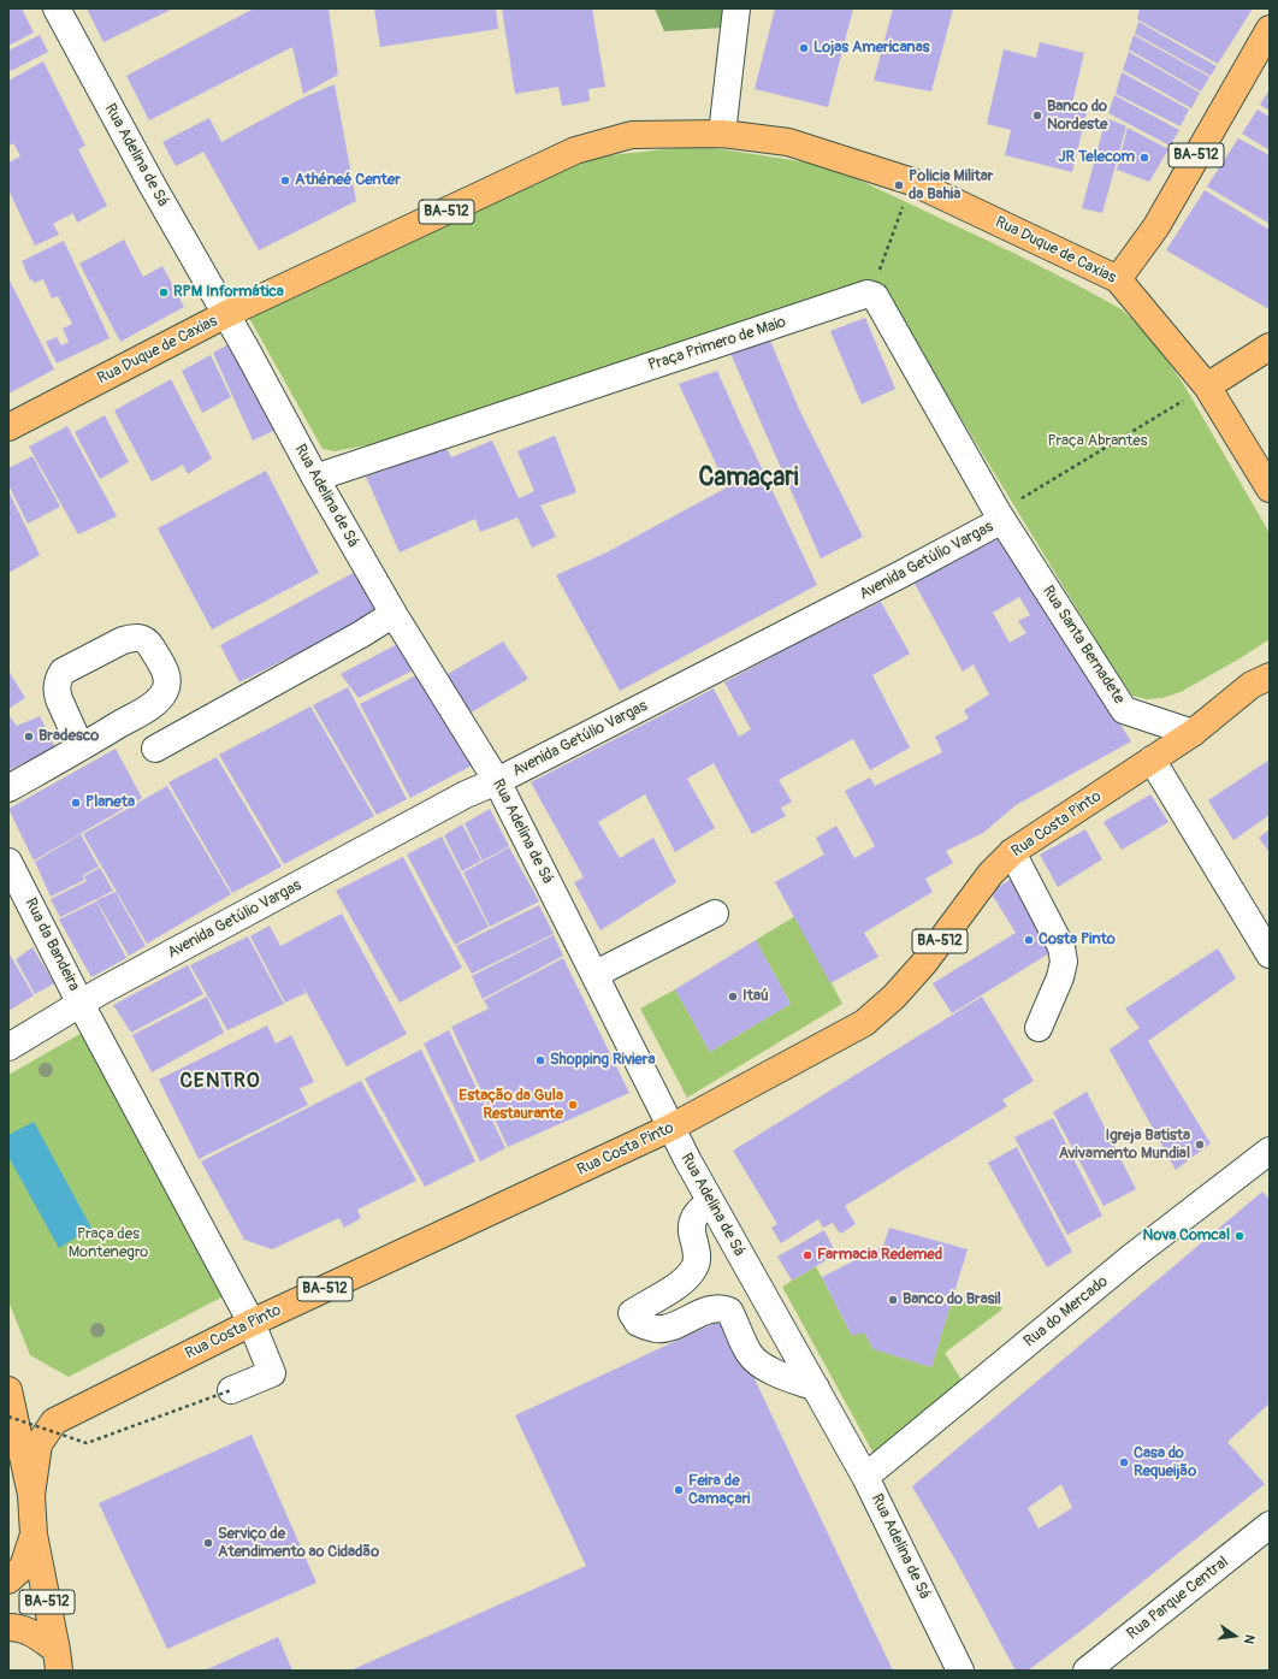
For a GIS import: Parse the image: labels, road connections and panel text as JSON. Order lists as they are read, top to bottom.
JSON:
{
  "streets": {
    "main road": ["BA-512", "Rua Duque de Caxias", "Rua Costa Pinto"],
    "street": [
      "Rua Adelina de Sá",
      "Praça Primero de Maio",
      "Avenida Getúlio Vargas",
      "Rua Santa Bernadete",
      "Rua da Bandeira",
      "Rua do Mercado",
      "Rua Parque Central"
    ]
  },
  "crossings": [
    ["Rua Adelina de Sá", "Rua Duque de Caxias"],
    ["Rua Adelina de Sá", "Praça Primero de Maio"],
    ["Rua Adelina de Sá", "Avenida Getúlio Vargas"],
    ["Rua Adelina de Sá", "Rua Costa Pinto"],
    ["Rua Adelina de Sá", "Rua do Mercado"],
    ["BA-512", "Rua Duque de Caxias"],
    ["BA-512", "Rua Santa Bernadete"],
    ["BA-512", "Rua Costa Pinto"],
    ["Avenida Getúlio Vargas", "Rua Santa Bernadete"],
    ["Avenida Getúlio Vargas", "Rua da Bandeira"],
    ["Rua Santa Bernadete", "Rua Costa Pinto"],
    ["Rua Costa Pinto", "Rua da Bandeira"]
  ],
  "districts": ["Camaçari", "CENTRO"],
  "parks": ["Praça Abrantes", "Praça des Montenegro"],
  "places": [
    "Lojas Americanas",
    "Banco do Nordeste",
    "JR Telecom",
    "Athéneé Center",
    "Policia Militar da Bahia",
    "RPM Informática",
    "Bradesco",
    "Planeta",
    "Costa Pinto",
    "Itaú",
    "Shopping Riviera",
    "Estação da Gula Restaurante",
    "Igreja Batista Avivamento Mundial",
    "Nova Comcal",
    "Farmacia Redemed",
    "Banco do Brasil",
    "Casa do Requeijão",
    "Feira de Camaçari",
    "Serviço de Atendimento ao Cidadão"
  ],
  "north": "right"
}
